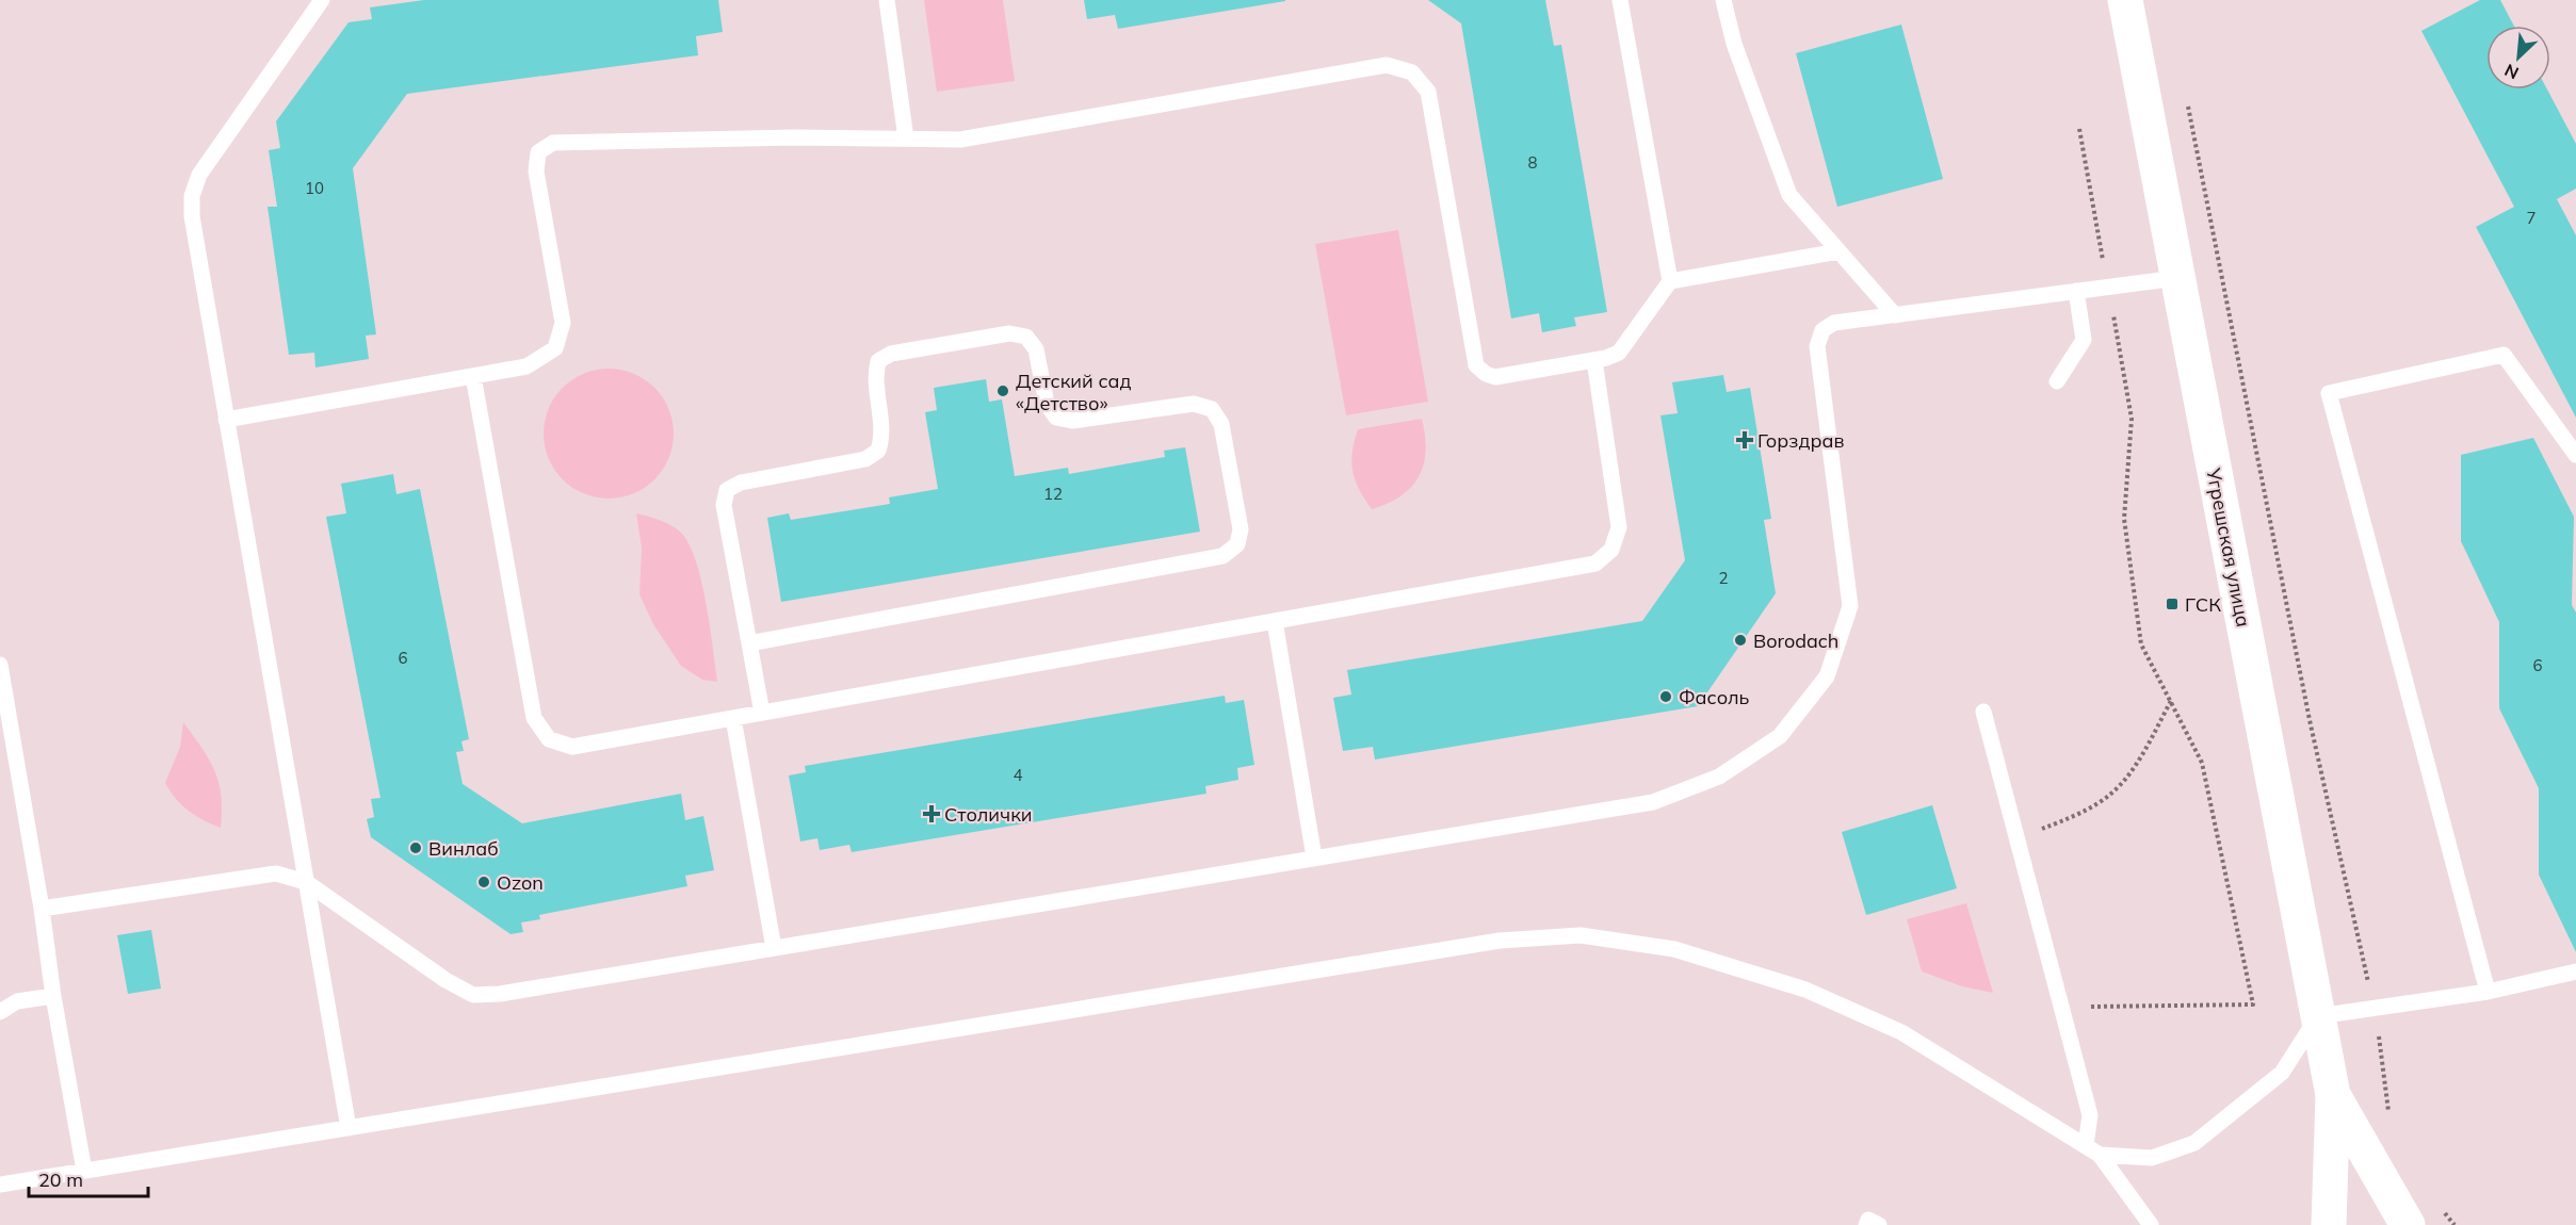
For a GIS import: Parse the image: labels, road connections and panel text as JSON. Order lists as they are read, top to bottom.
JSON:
{
  "streets": {
    "main road": ["Угрешская улица"]
  },
  "places": {
    "other": [
      "Детский сад «Детство»",
      "Borodach",
      "Фасоль",
      "Винлаб",
      "Ozon"
    ],
    "health": ["Горздрав", "Столички"],
    "transit": ["ГСК"]
  },
  "house_numbers": [
    "8",
    "10",
    "7",
    "12",
    "2",
    "6",
    "6",
    "4"
  ],
  "scale_bar": "20 m",
  "north": "bottom left"
}
